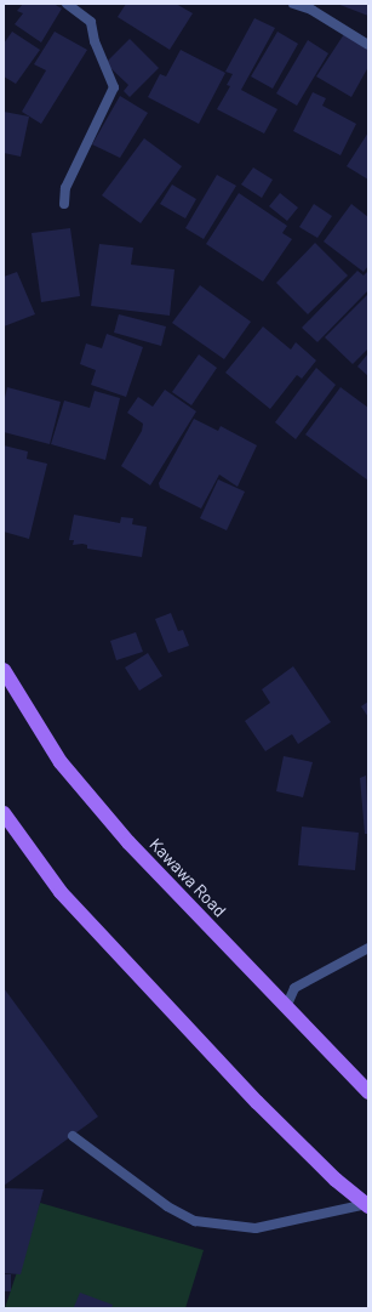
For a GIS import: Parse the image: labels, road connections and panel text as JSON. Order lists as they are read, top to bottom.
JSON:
{
  "streets": {
    "main road": ["Kawawa Road"]
  }
}
